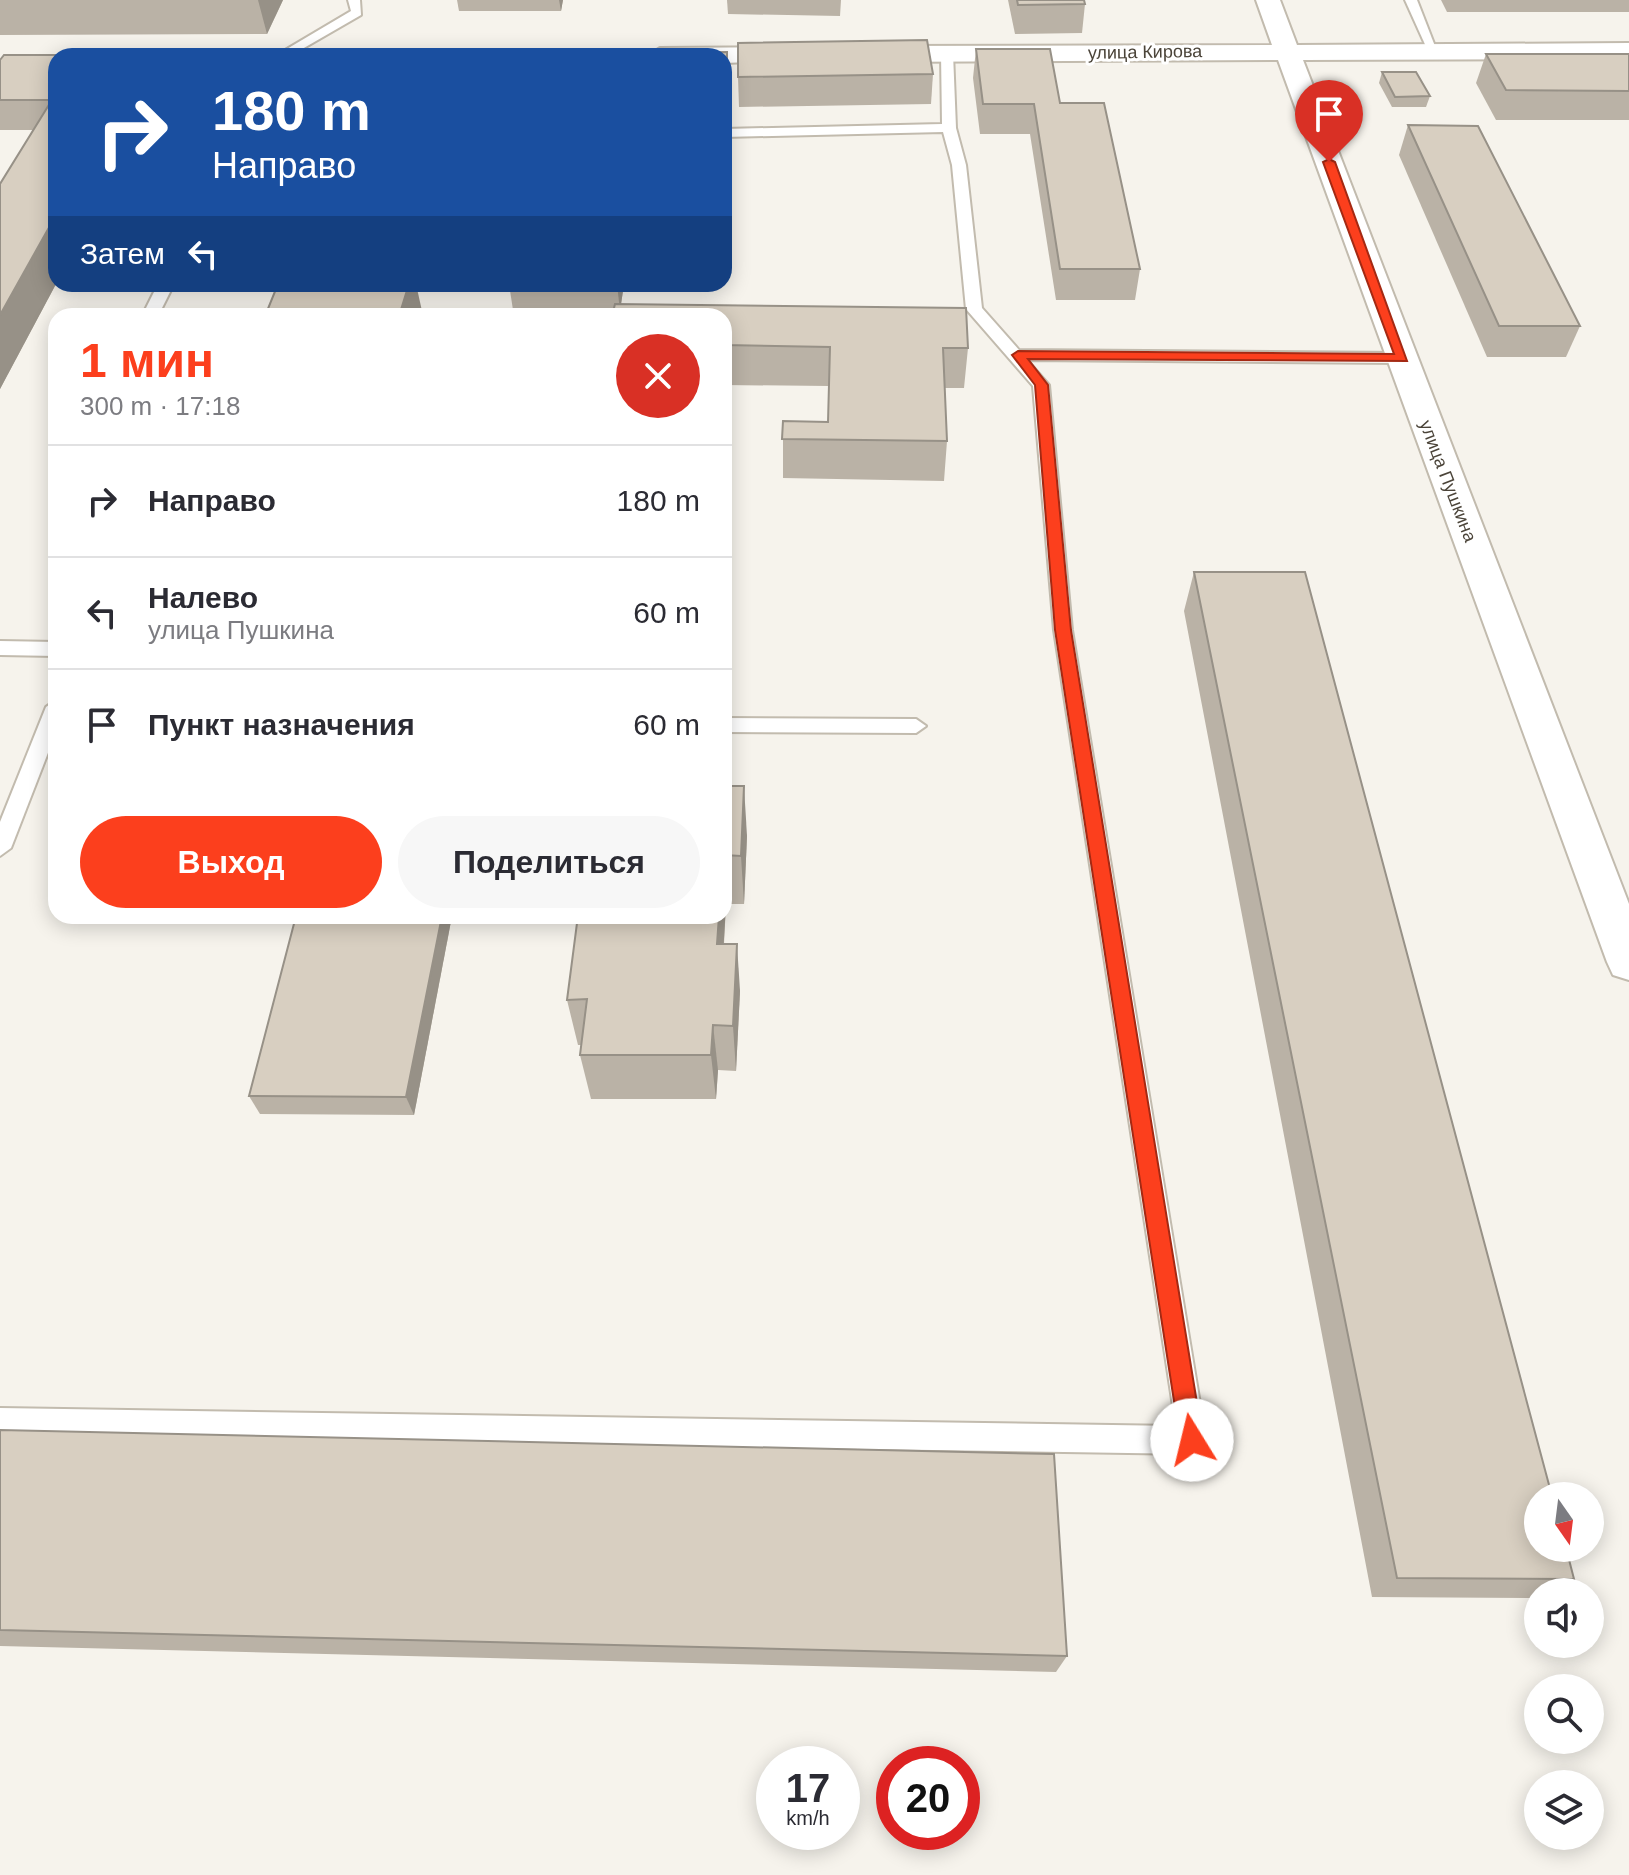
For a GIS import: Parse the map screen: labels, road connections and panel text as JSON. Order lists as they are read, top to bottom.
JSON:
{
  "streets": {
    "street": ["улица Кирова", "улица Пушкина"]
  },
  "crossings": [
    ["улица Кирова", "улица Пушкина"]
  ],
  "north": "bottom",
  "page": {
    "turn": ["180 m", "Направо"],
    "then": "Затем",
    "heading": ["1 мин", "300 m · 17:18"],
    "list": [
      {
        "name": "Направо",
        "value": "180 m"
      },
      {
        "name": "Налево",
        "note": "улица Пушкина",
        "value": "60 m"
      },
      {
        "name": "Пункт назначения",
        "value": "60 m"
      }
    ],
    "buttons": ["Выход", "Поделиться"],
    "speed": "17 km/h",
    "limit": "20"
  }
}
